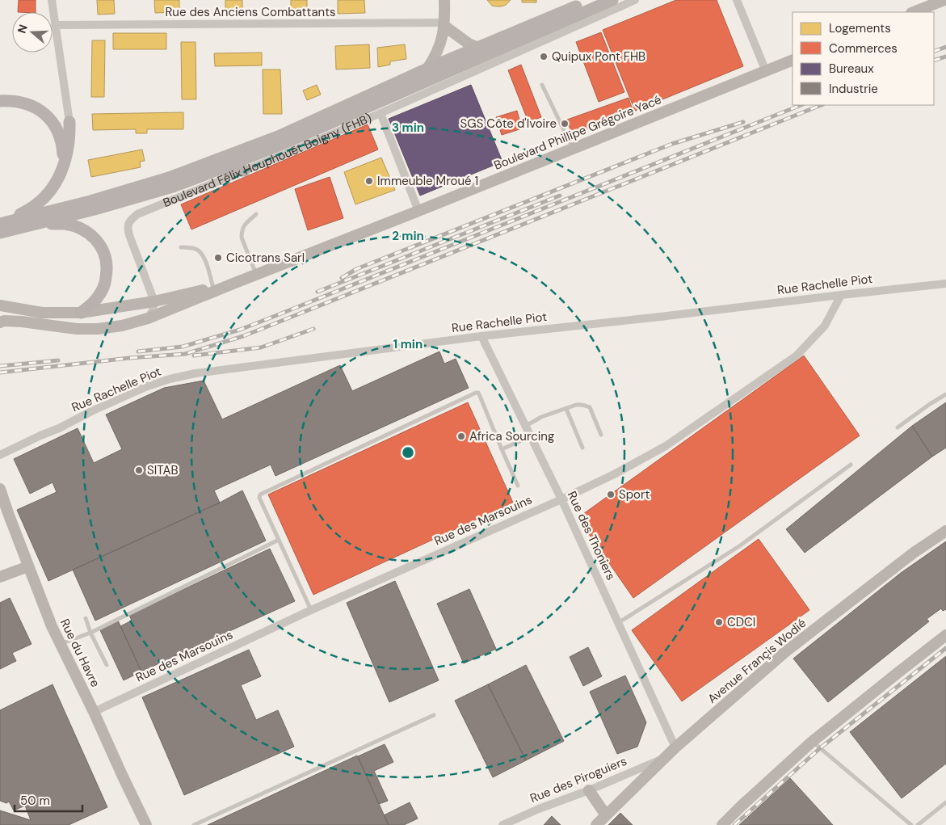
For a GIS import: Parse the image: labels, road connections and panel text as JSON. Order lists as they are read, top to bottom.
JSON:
{
  "streets": {
    "main road": ["Boulevard Félix Houphouët Boigny (FHB)"],
    "street": [
      "Rue des Anciens Combattants",
      "Boulevard Phillipe Grégoire Yacé",
      "Rue Rachelle Piot",
      "Rue des Marsouins",
      "Rue des Thoniers",
      "Rue du Havre",
      "Avenue Françis Wodié",
      "Rue des Piroguiers"
    ]
  },
  "crossings": [
    ["Boulevard Phillipe Grégoire Yacé", "Boulevard Félix Houphouët Boigny (FHB)"],
    ["Rue Rachelle Piot", "Rue des Marsouins"],
    ["Rue Rachelle Piot", "Rue des Thoniers"],
    ["Rue des Marsouins", "Rue des Thoniers"],
    ["Rue des Marsouins", "Rue du Havre"],
    ["Rue des Thoniers", "Avenue Françis Wodié"],
    ["Avenue Françis Wodié", "Rue des Piroguiers"]
  ],
  "places": [
    "Quipux Pont FHB",
    "SGS Côte d'Ivoire",
    "Immeuble Mroué 1",
    "Cicotrans Sarl",
    "Africa Sourcing",
    "SITAB",
    "Sport",
    "CDCI"
  ],
  "legend": [
    "Logements",
    "Commerces",
    "Bureaux",
    "Industrie"
  ],
  "scale_bar": "50 m",
  "north": "left",
  "rings": ["3 min", "2 min", "1 min"]
}
